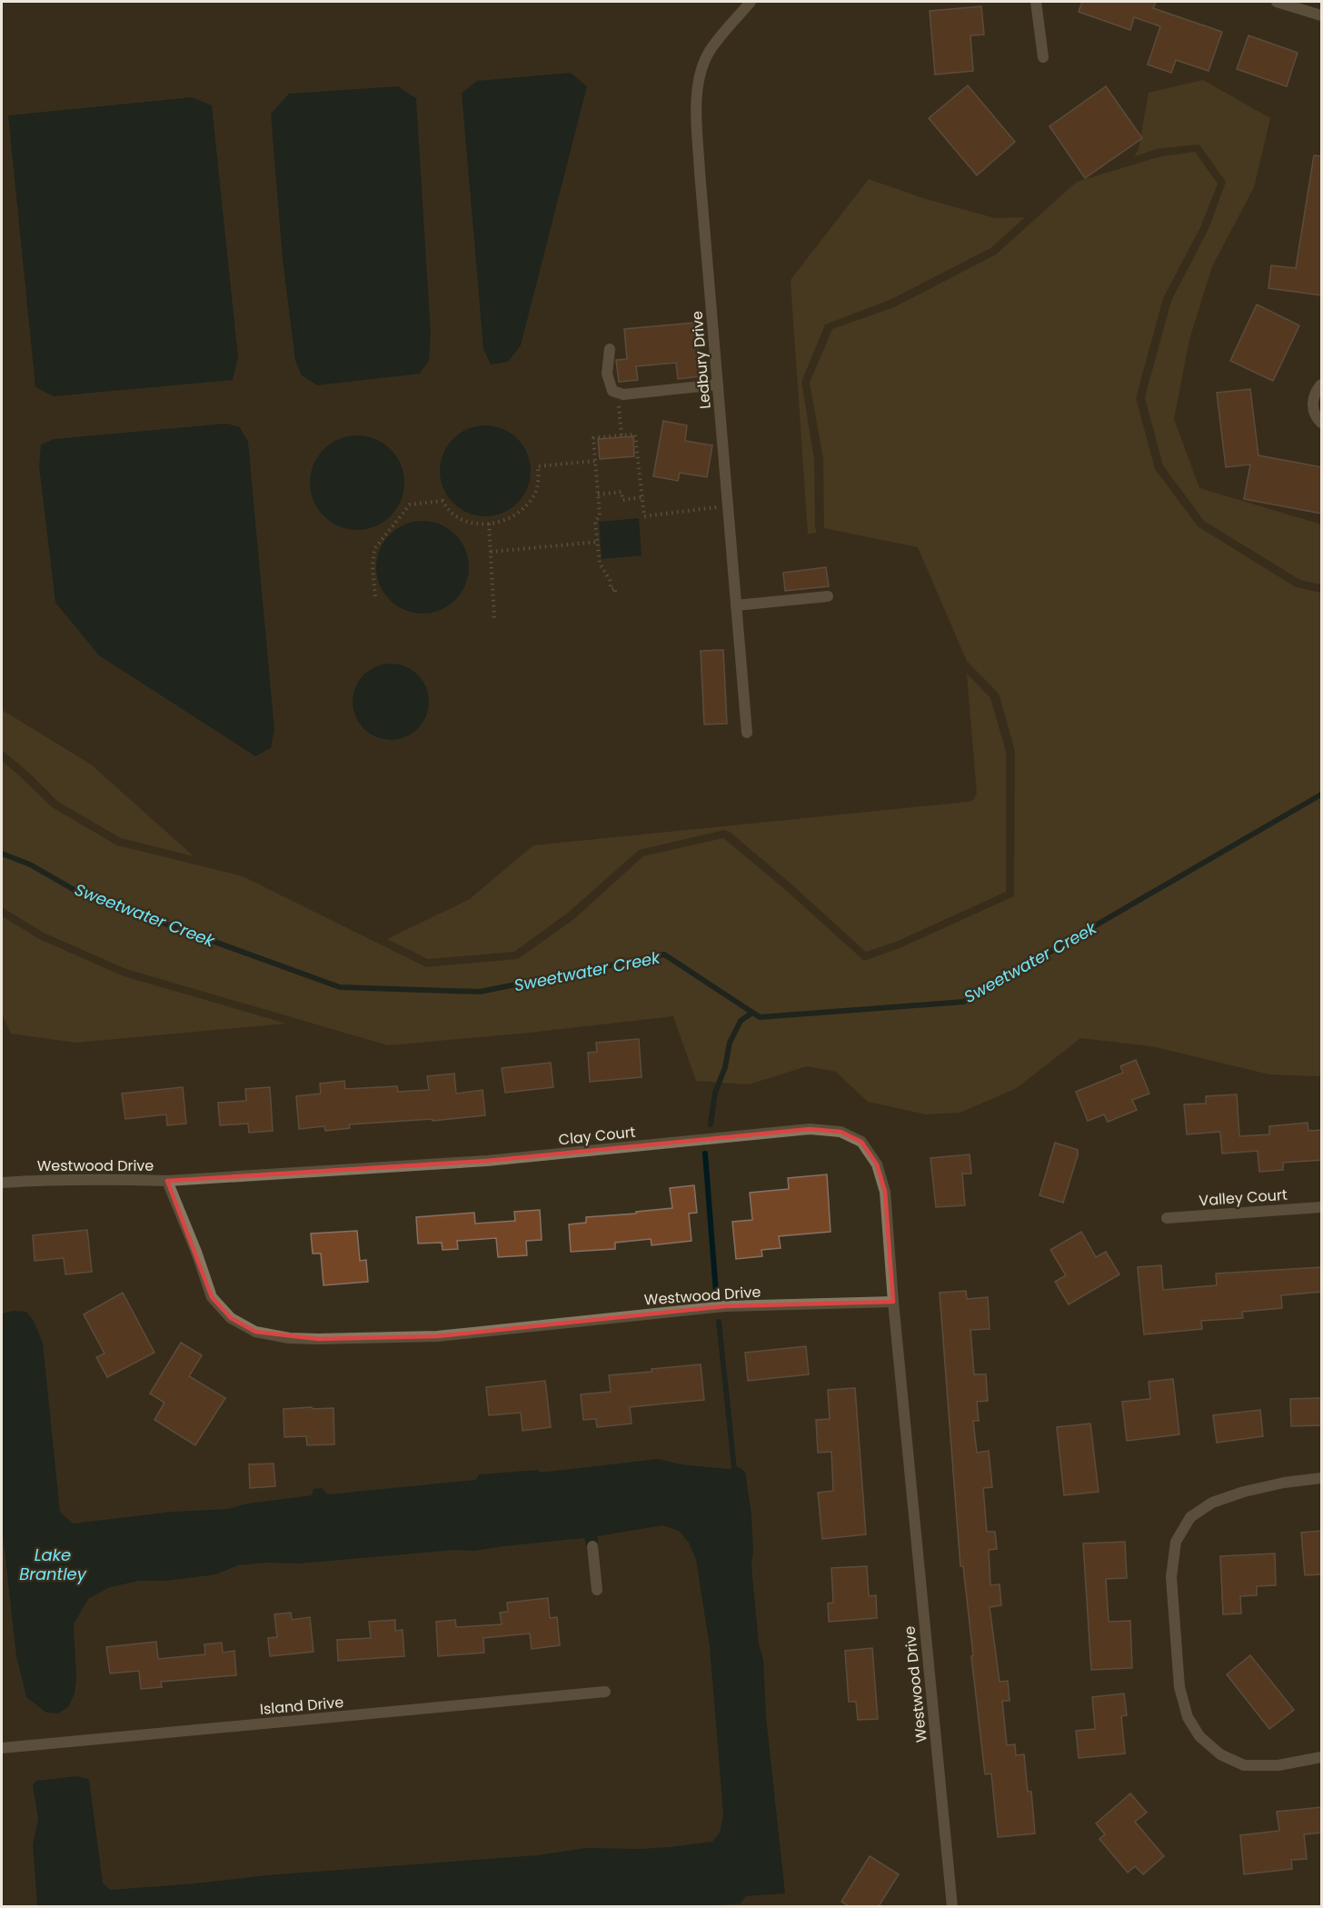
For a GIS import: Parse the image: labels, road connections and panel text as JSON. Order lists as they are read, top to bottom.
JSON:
{
  "streets": {
    "street": [
      "Ledbury Drive",
      "Clay Court",
      "Westwood Drive",
      "Valley Court",
      "Island Drive"
    ]
  },
  "crossings": [
    ["Clay Court", "Westwood Drive"]
  ],
  "water": ["Sweetwater Creek", "Lake Brantley"]
}
